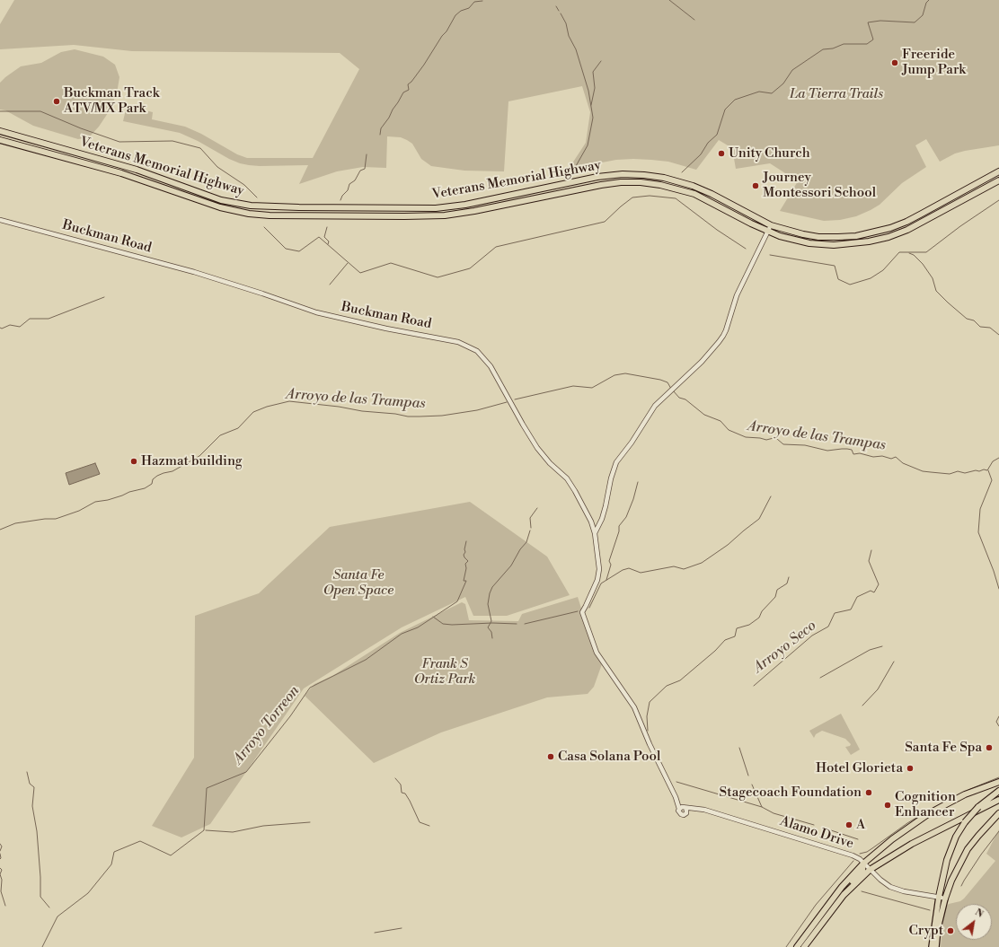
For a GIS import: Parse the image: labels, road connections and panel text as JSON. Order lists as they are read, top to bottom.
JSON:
{
  "streets": {
    "highway": ["Veterans Memorial Highway"],
    "street": ["Buckman Road", "Alamo Drive"]
  },
  "crossings": [
    ["Buckman Road", "Alamo Drive"]
  ],
  "water": ["Arroyo de las Trampas", "Arroyo Seco", "Arroyo Torreon"],
  "parks": ["La Tierra Trails", "Santa Fe Open Space", "Frank S Ortiz Park"],
  "places": [
    "Freeride Jump Park",
    "Buckman Track ATV/MX Park",
    "Unity Church",
    "Journey Montessori School",
    "Hazmat building",
    "Santa Fe Spa",
    "Casa Solana Pool",
    "Hotel Glorieta",
    "Stagecoach Foundation",
    "Cognition Enhancer",
    "A",
    "Crypt"
  ],
  "north": "top right"
}
